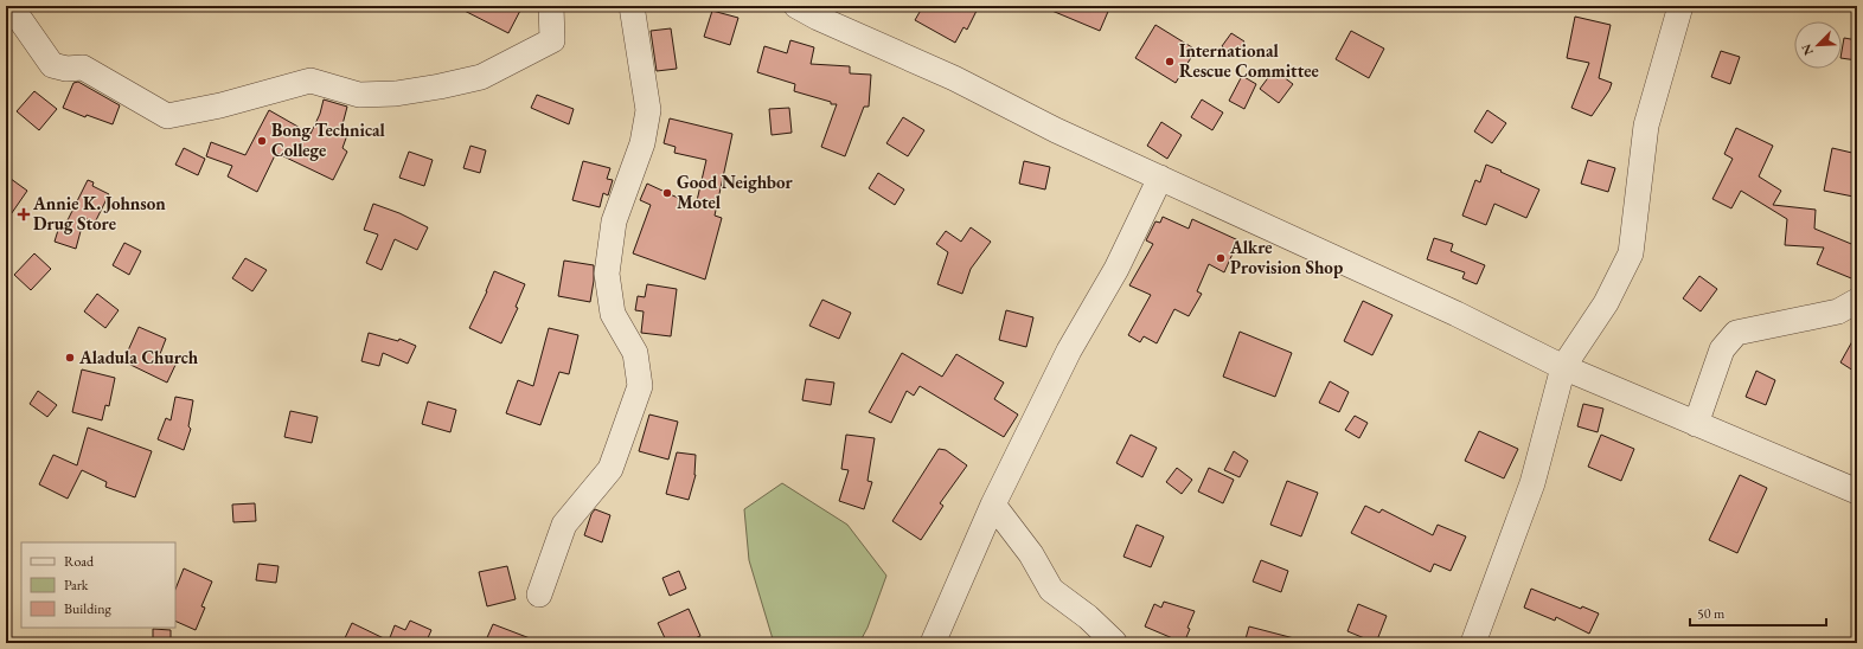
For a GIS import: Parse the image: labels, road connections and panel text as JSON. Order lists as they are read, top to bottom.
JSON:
{
  "places": {
    "other": [
      "International Rescue Committee",
      "Bong Technical College",
      "Good Neighbor Motel",
      "Alkre Provision Shop",
      "Aladula Church"
    ],
    "health": ["Annie K. Johnson Drug Store"]
  },
  "legend": ["Road", "Park", "Building"],
  "scale_bar": "50 m",
  "north": "bottom left"
}
